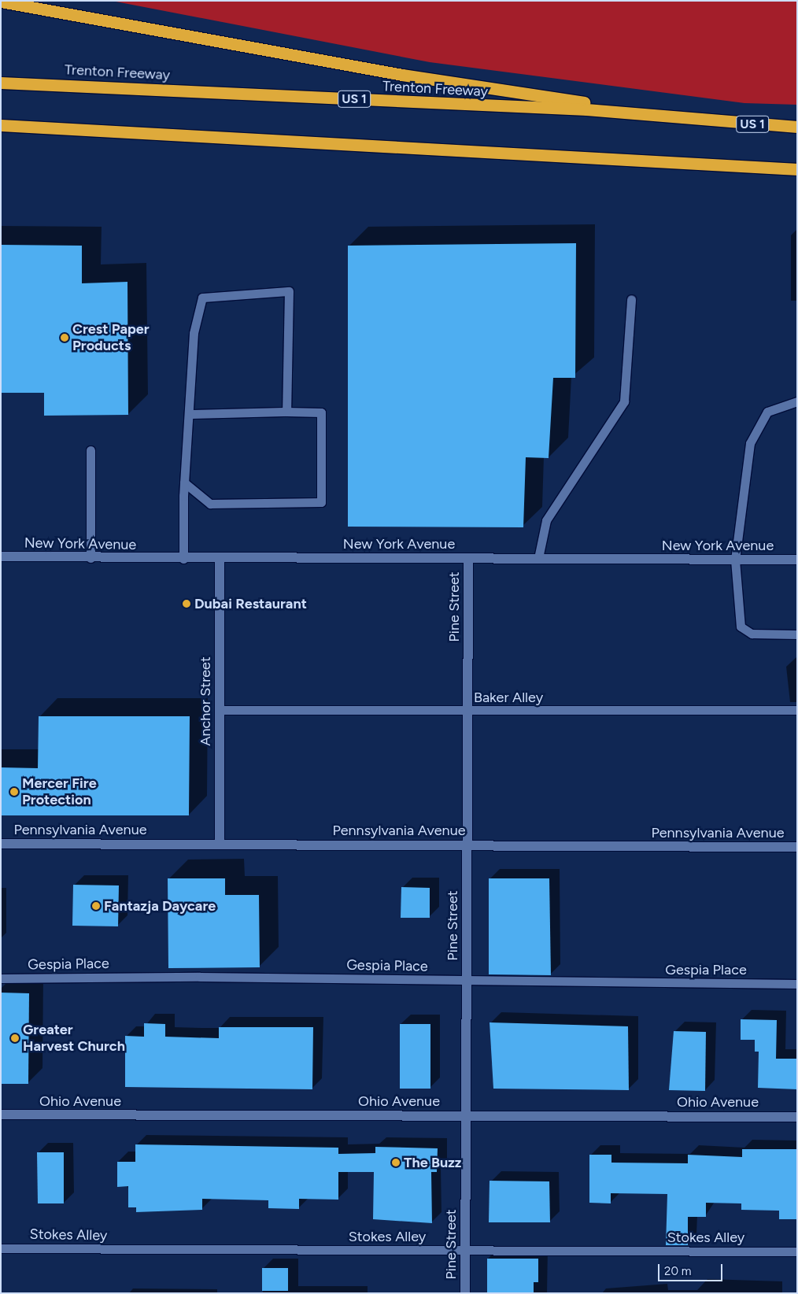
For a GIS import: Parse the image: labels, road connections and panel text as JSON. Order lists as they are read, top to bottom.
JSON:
{
  "streets": {
    "highway": ["Trenton Freeway", "US 1"],
    "street": [
      "New York Avenue",
      "Pine Street",
      "Anchor Street",
      "Pennsylvania Avenue",
      "Ohio Avenue"
    ],
    "lane": ["Baker Alley", "Gespia Place", "Stokes Alley"]
  },
  "crossings": [
    ["New York Avenue", "Pine Street"],
    ["New York Avenue", "Anchor Street"],
    ["Pine Street", "Baker Alley"],
    ["Pine Street", "Pennsylvania Avenue"],
    ["Pine Street", "Gespia Place"],
    ["Pine Street", "Ohio Avenue"],
    ["Pine Street", "Stokes Alley"],
    ["Baker Alley", "Anchor Street"],
    ["Anchor Street", "Pennsylvania Avenue"]
  ],
  "places": [
    "Crest Paper Products",
    "Dubai Restaurant",
    "Mercer Fire Protection",
    "Fantazja Daycare",
    "Greater Harvest Church",
    "The Buzz"
  ],
  "scale_bar": "20 m"
}
